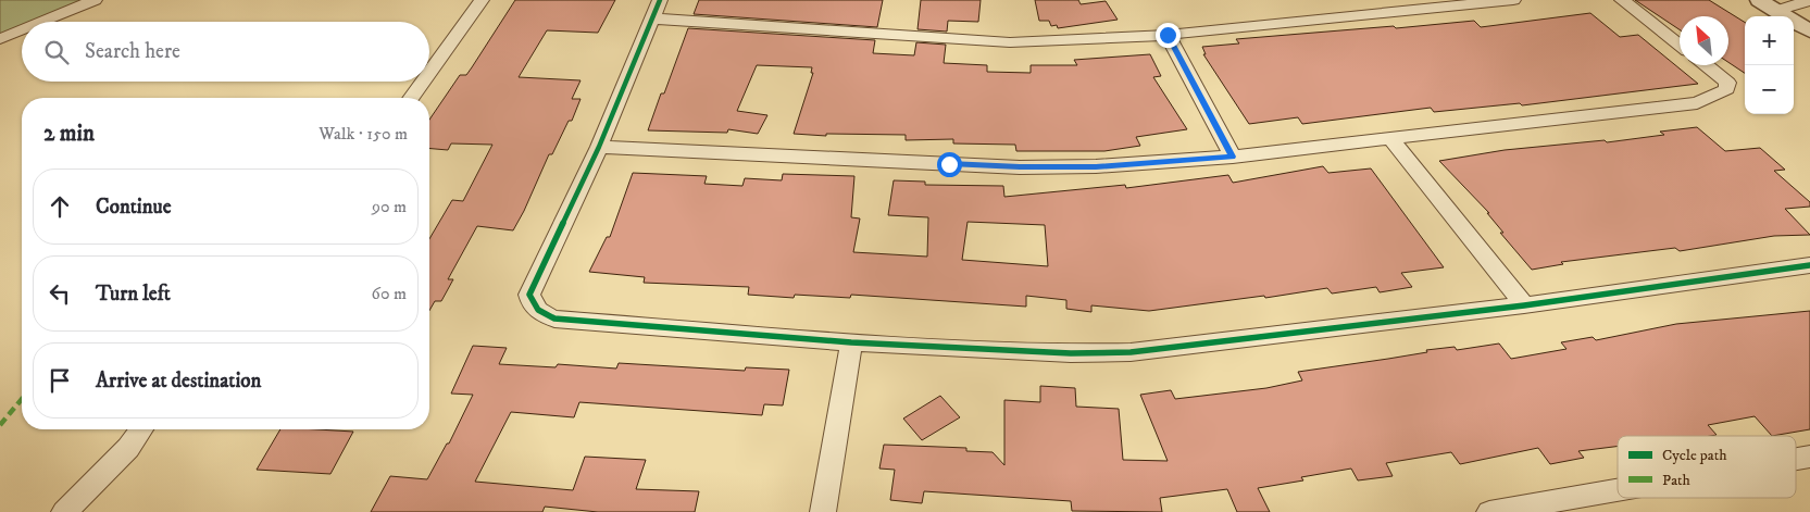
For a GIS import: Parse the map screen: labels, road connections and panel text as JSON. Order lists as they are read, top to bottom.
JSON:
{
  "legend": ["Cycle path", "Path"],
  "north": "top left",
  "page": {
    "map_buttons": ["+", "−"],
    "search": "Search here",
    "heading": ["2 min", "Walk · 150 m"],
    "list": [
      ["Continue", "90 m"],
      ["Turn left", "60 m"],
      "Arrive at destination"
    ]
  }
}
